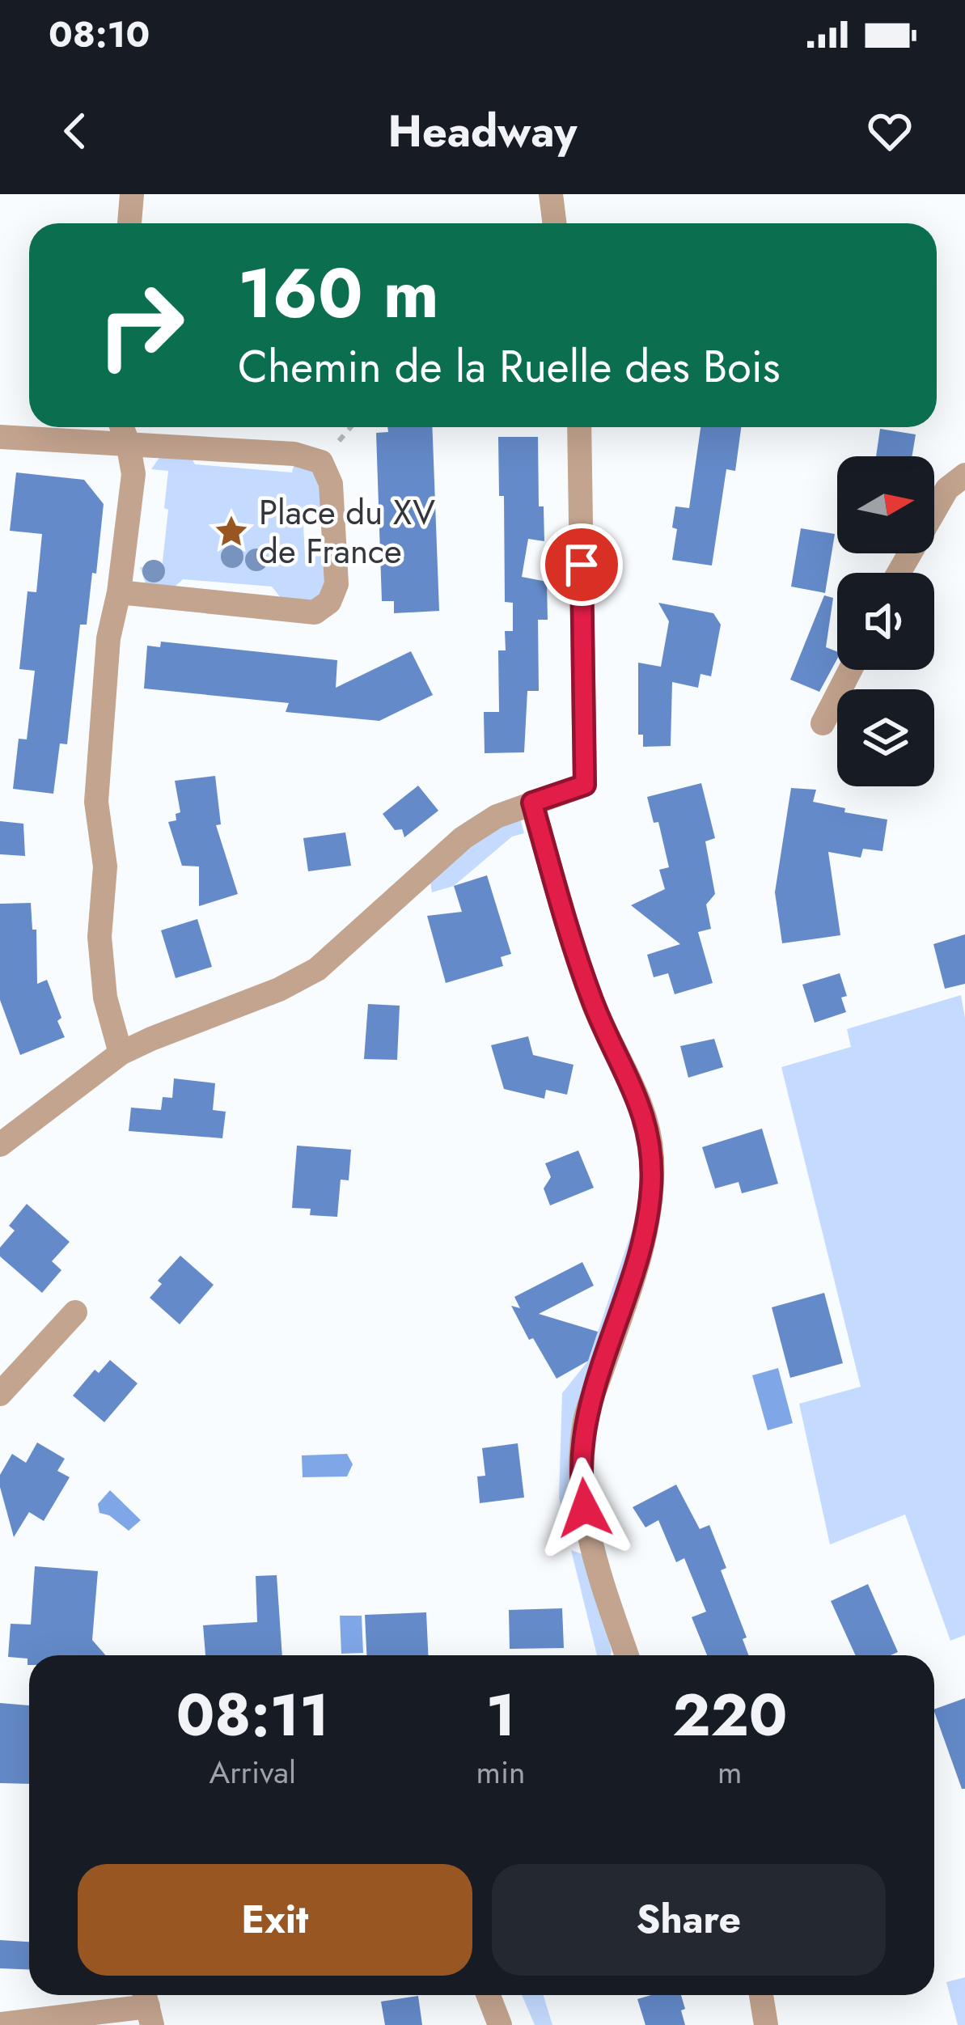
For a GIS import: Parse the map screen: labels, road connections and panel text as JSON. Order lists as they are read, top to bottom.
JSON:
{
  "places": {
    "place": ["Place du XV de France"]
  },
  "north": "right",
  "page": {
    "status": "08:10",
    "header": "Headway",
    "turn": ["160 m", "Chemin de la Ruelle des Bois"],
    "eta": [
      "08:11",
      "Arrival",
      "1",
      "min",
      "220",
      "m"
    ],
    "buttons": ["Exit", "Share"]
  }
}
